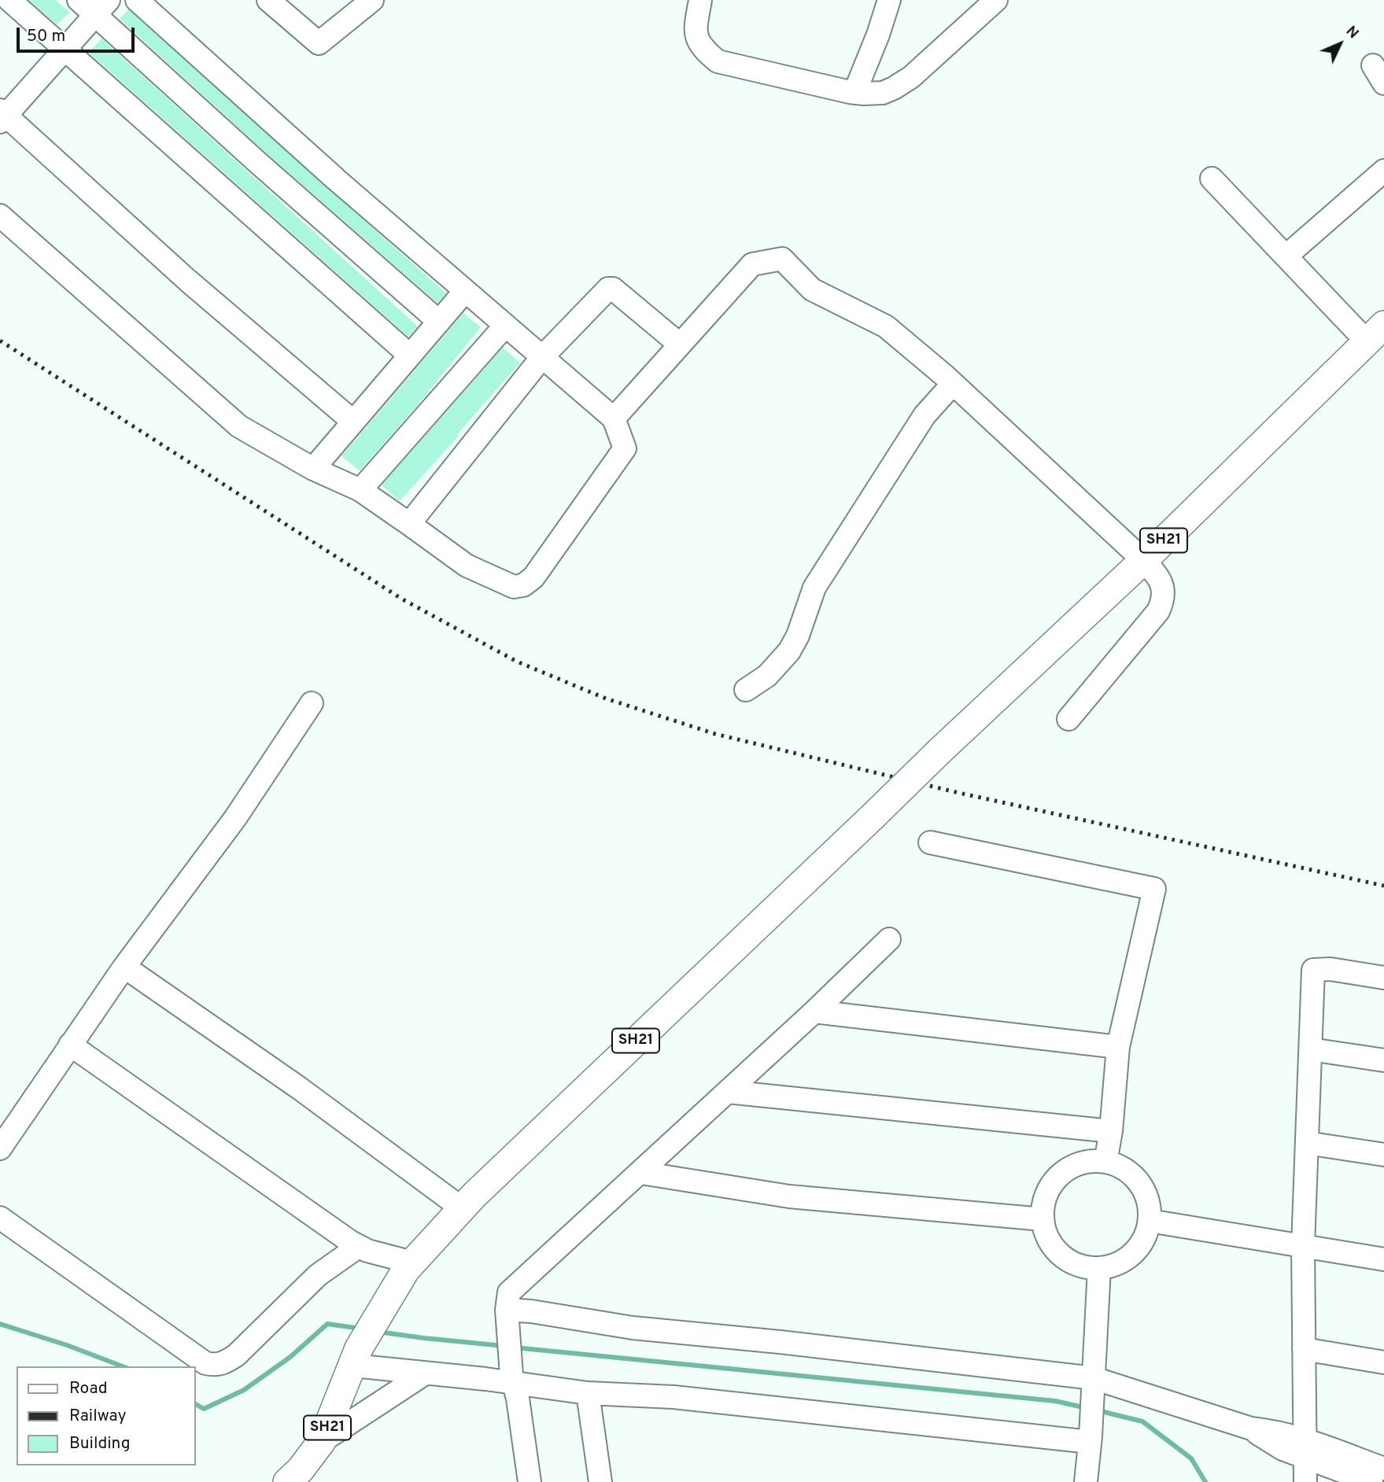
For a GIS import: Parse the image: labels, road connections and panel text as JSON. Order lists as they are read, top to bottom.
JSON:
{
  "streets": {
    "main road": ["SH21"]
  },
  "legend": ["Road", "Railway", "Building"],
  "scale_bar": "50 m",
  "north": "top right"
}
